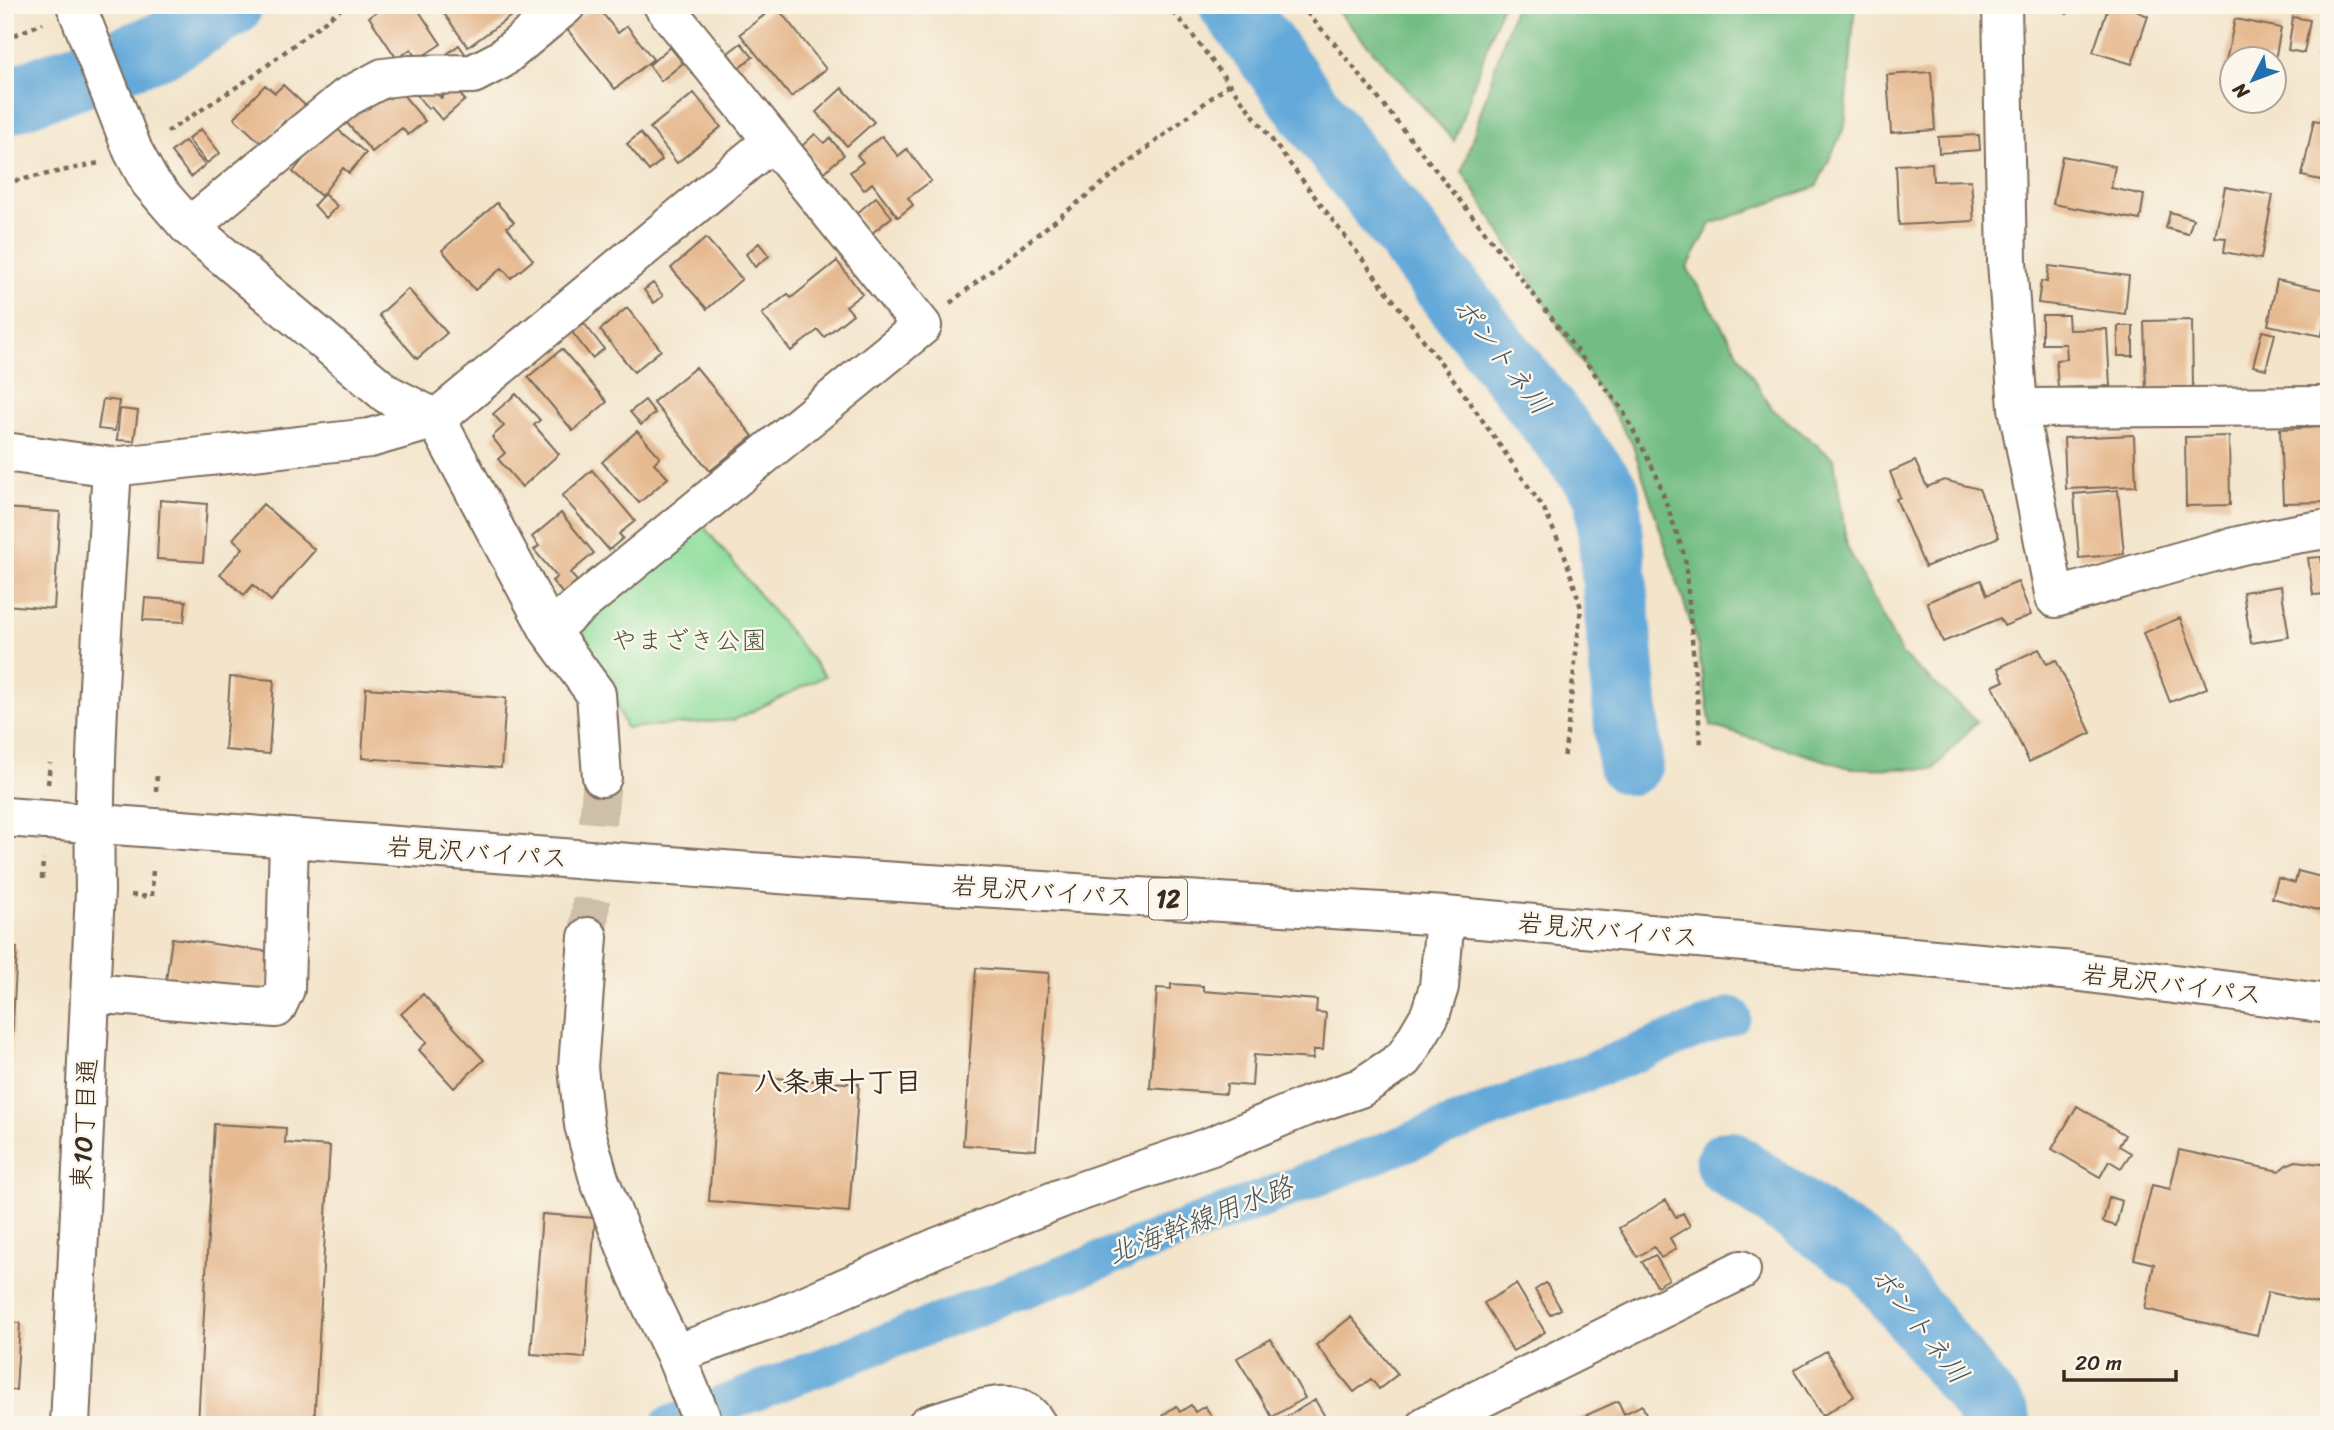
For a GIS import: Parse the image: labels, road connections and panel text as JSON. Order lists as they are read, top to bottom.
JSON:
{
  "streets": {
    "main road": ["岩見沢バイパス", "12", "東10丁目通"]
  },
  "crossings": [
    ["岩見沢バイパス", "東10丁目通"]
  ],
  "districts": ["八条東十丁目"],
  "water": ["ポントネ川", "北海幹線用水路"],
  "parks": ["やまざき公園"],
  "scale_bar": "20 m",
  "north": "bottom left"
}
